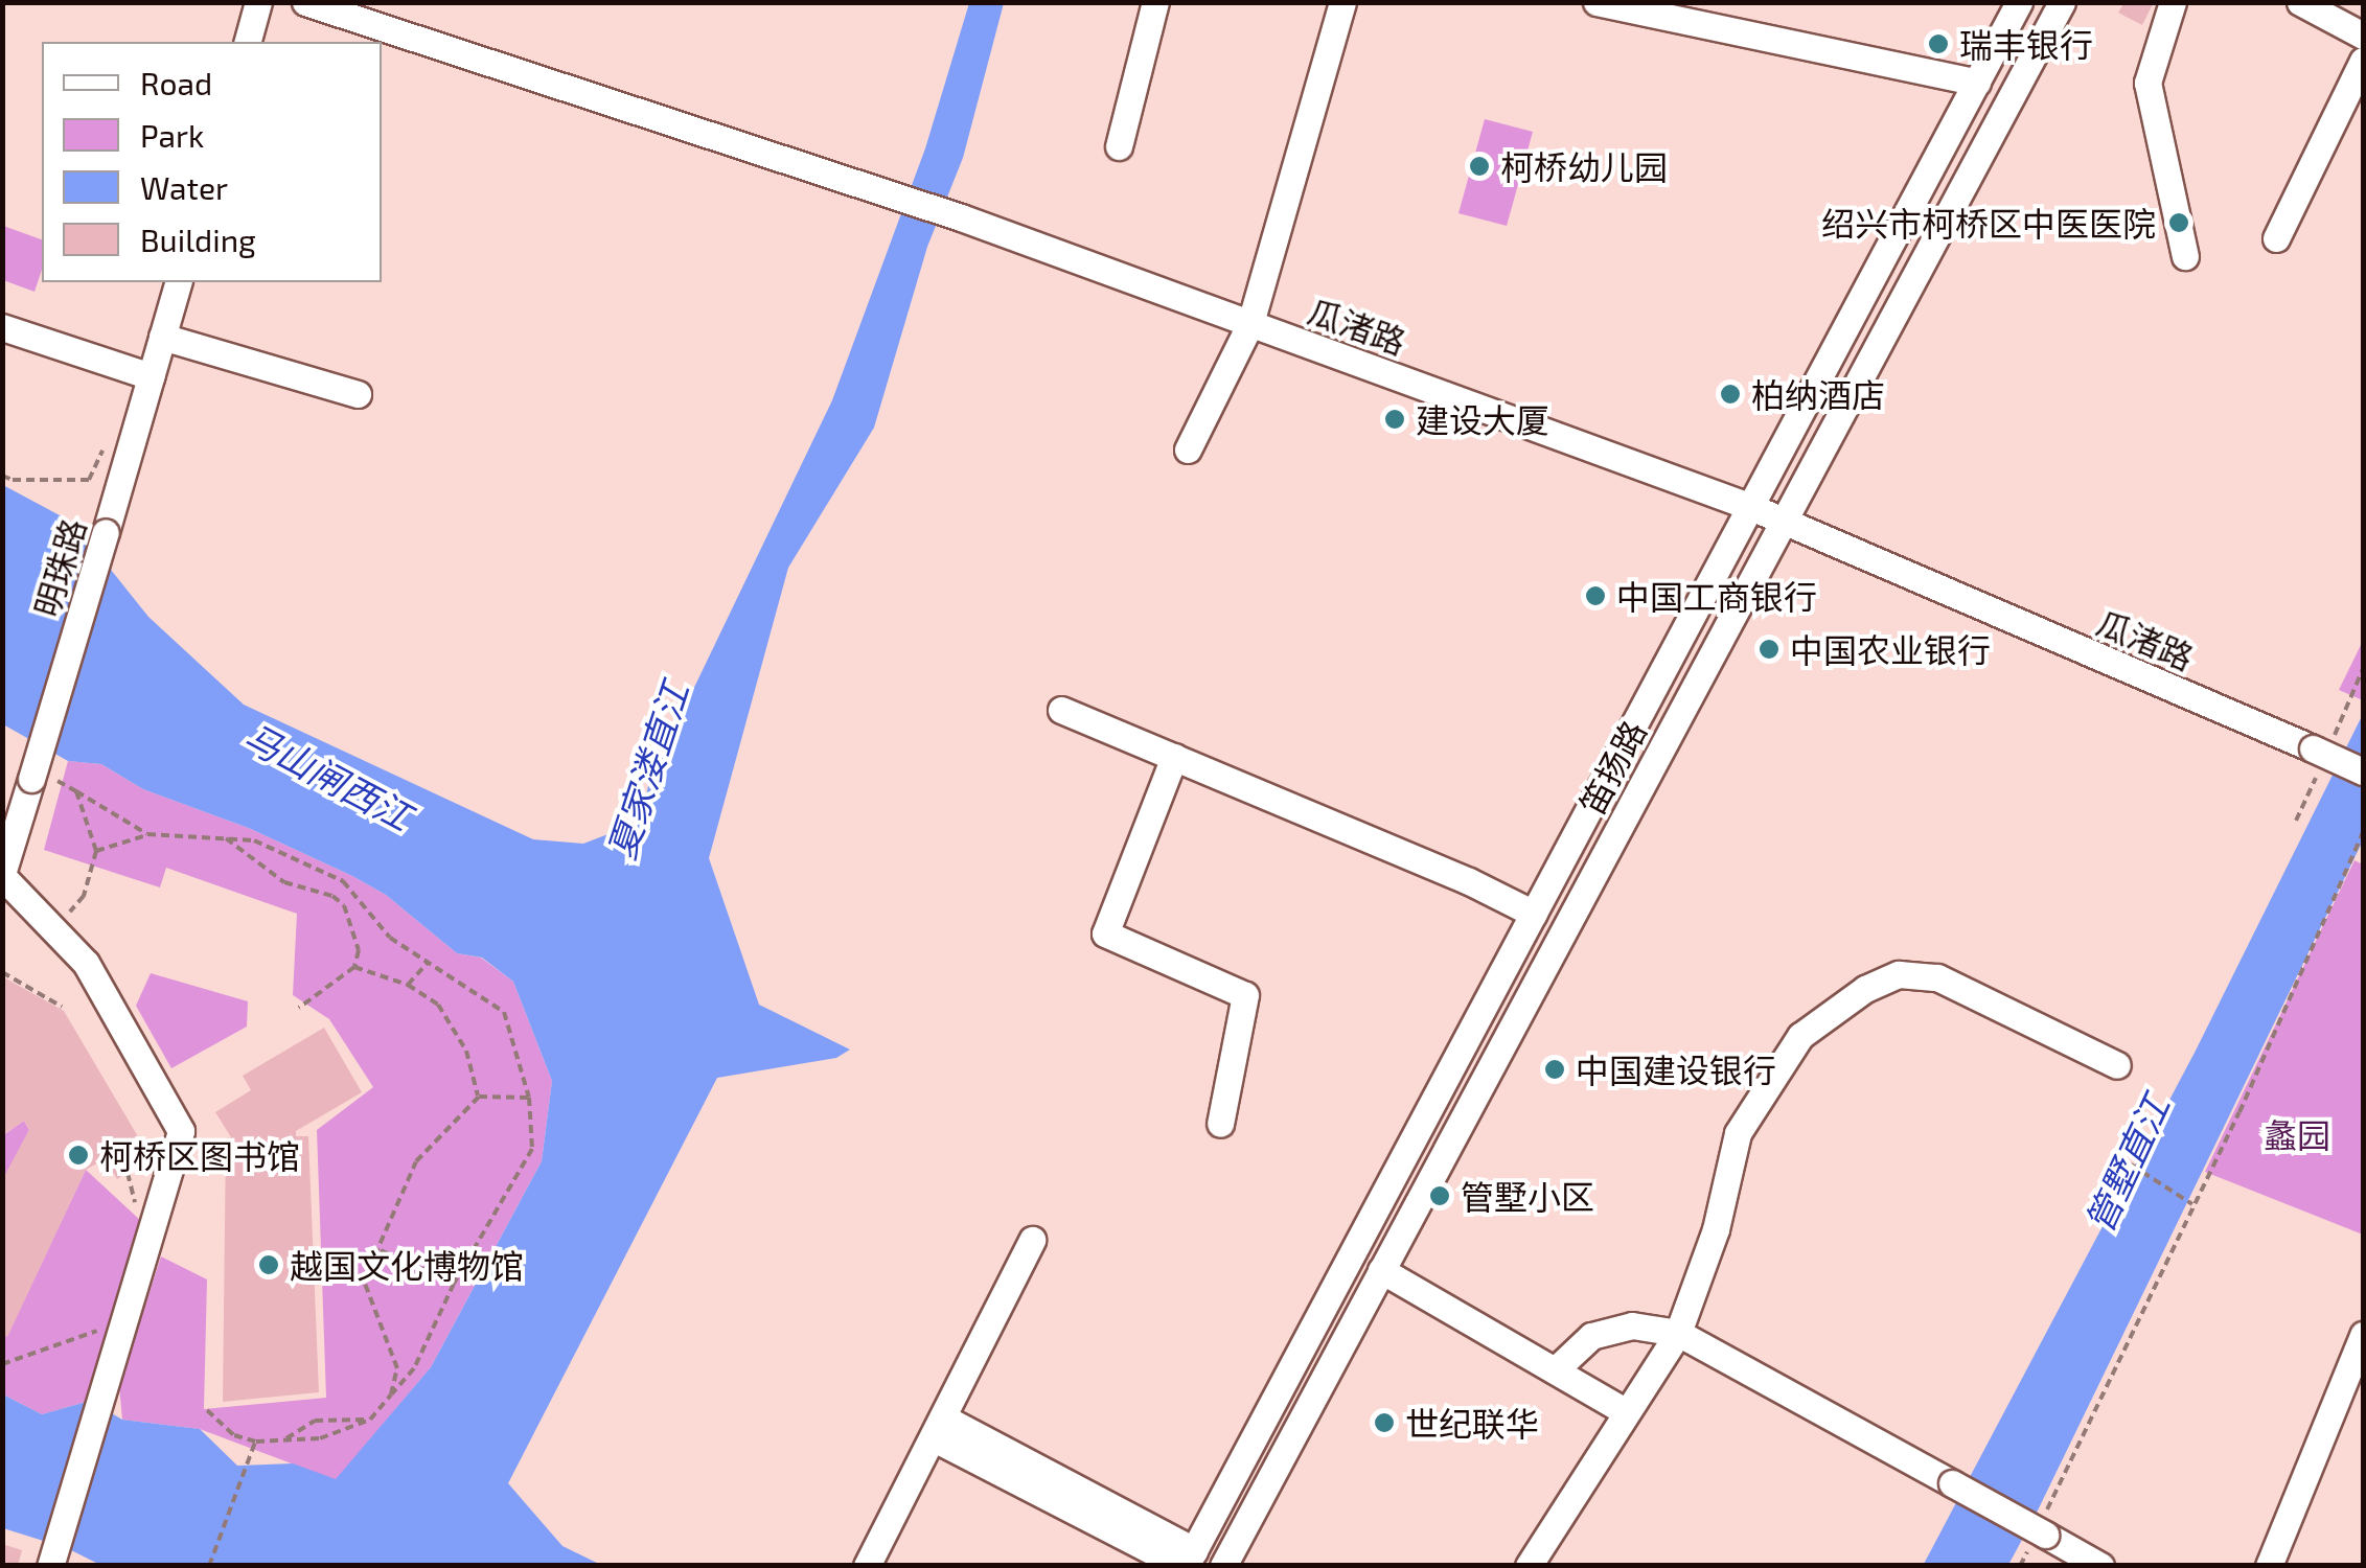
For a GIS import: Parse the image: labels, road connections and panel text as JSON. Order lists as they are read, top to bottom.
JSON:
{
  "streets": {
    "street": ["瓜渚路", "明珠路", "笛扬路"]
  },
  "crossings": [
    ["瓜渚路", "笛扬路"]
  ],
  "water": ["夏家溇直江", "马山闸西江", "管墅直江"],
  "parks": ["蠡园"],
  "places": [
    "瑞丰银行",
    "柯桥幼儿园",
    "绍兴市柯桥区中医医院",
    "柏纳酒店",
    "建设大厦",
    "中国工商银行",
    "中国农业银行",
    "中国建设银行",
    "柯桥区图书馆",
    "管墅小区",
    "越国文化博物馆",
    "世纪联华"
  ],
  "legend": [
    "Road",
    "Park",
    "Water",
    "Building"
  ]
}
